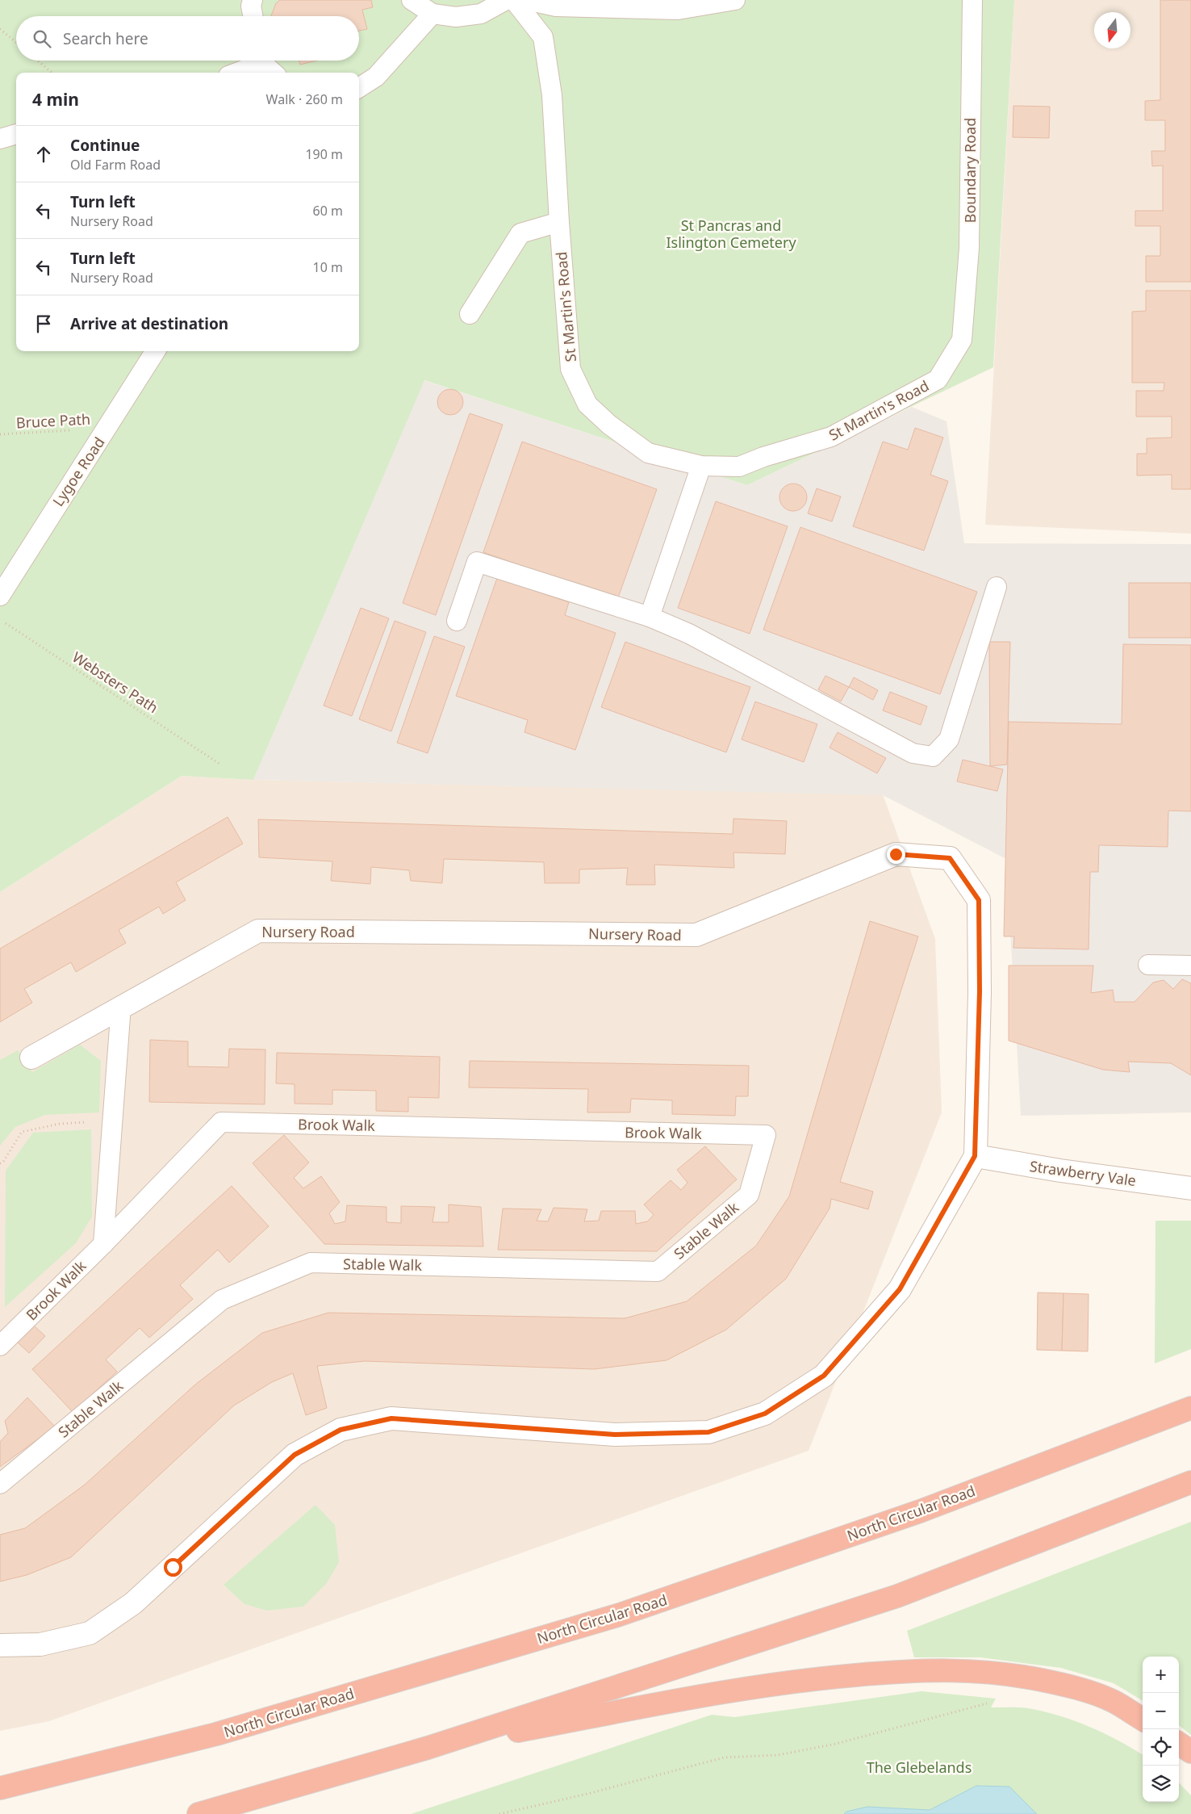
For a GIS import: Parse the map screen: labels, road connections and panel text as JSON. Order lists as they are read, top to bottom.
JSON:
{
  "streets": {
    "highway": ["North Circular Road"],
    "street": ["Nursery Road", "Strawberry Vale"],
    "lane": [
      "Boundary Road",
      "St Martin's Road",
      "Lygoe Road",
      "Brook Walk",
      "Stable Walk"
    ],
    "path": ["Bruce Path", "Websters Path"]
  },
  "crossings": [
    ["Boundary Road", "St Martin's Road"],
    ["Bruce Path", "Lygoe Road"],
    ["Nursery Road", "Strawberry Vale"],
    ["Brook Walk", "Stable Walk"]
  ],
  "parks": ["St Pancras and Islington Cemetery", "The Glebelands"],
  "north": "bottom",
  "page": {
    "search": "Search here",
    "heading": ["4 min", "Walk · 260 m"],
    "list": [
      ["Continue", "Old Farm Road", "190 m"],
      ["Turn left", "Nursery Road", "60 m"],
      ["Turn left", "Nursery Road", "10 m"],
      "Arrive at destination"
    ],
    "map_buttons": ["+", "−"]
  }
}
